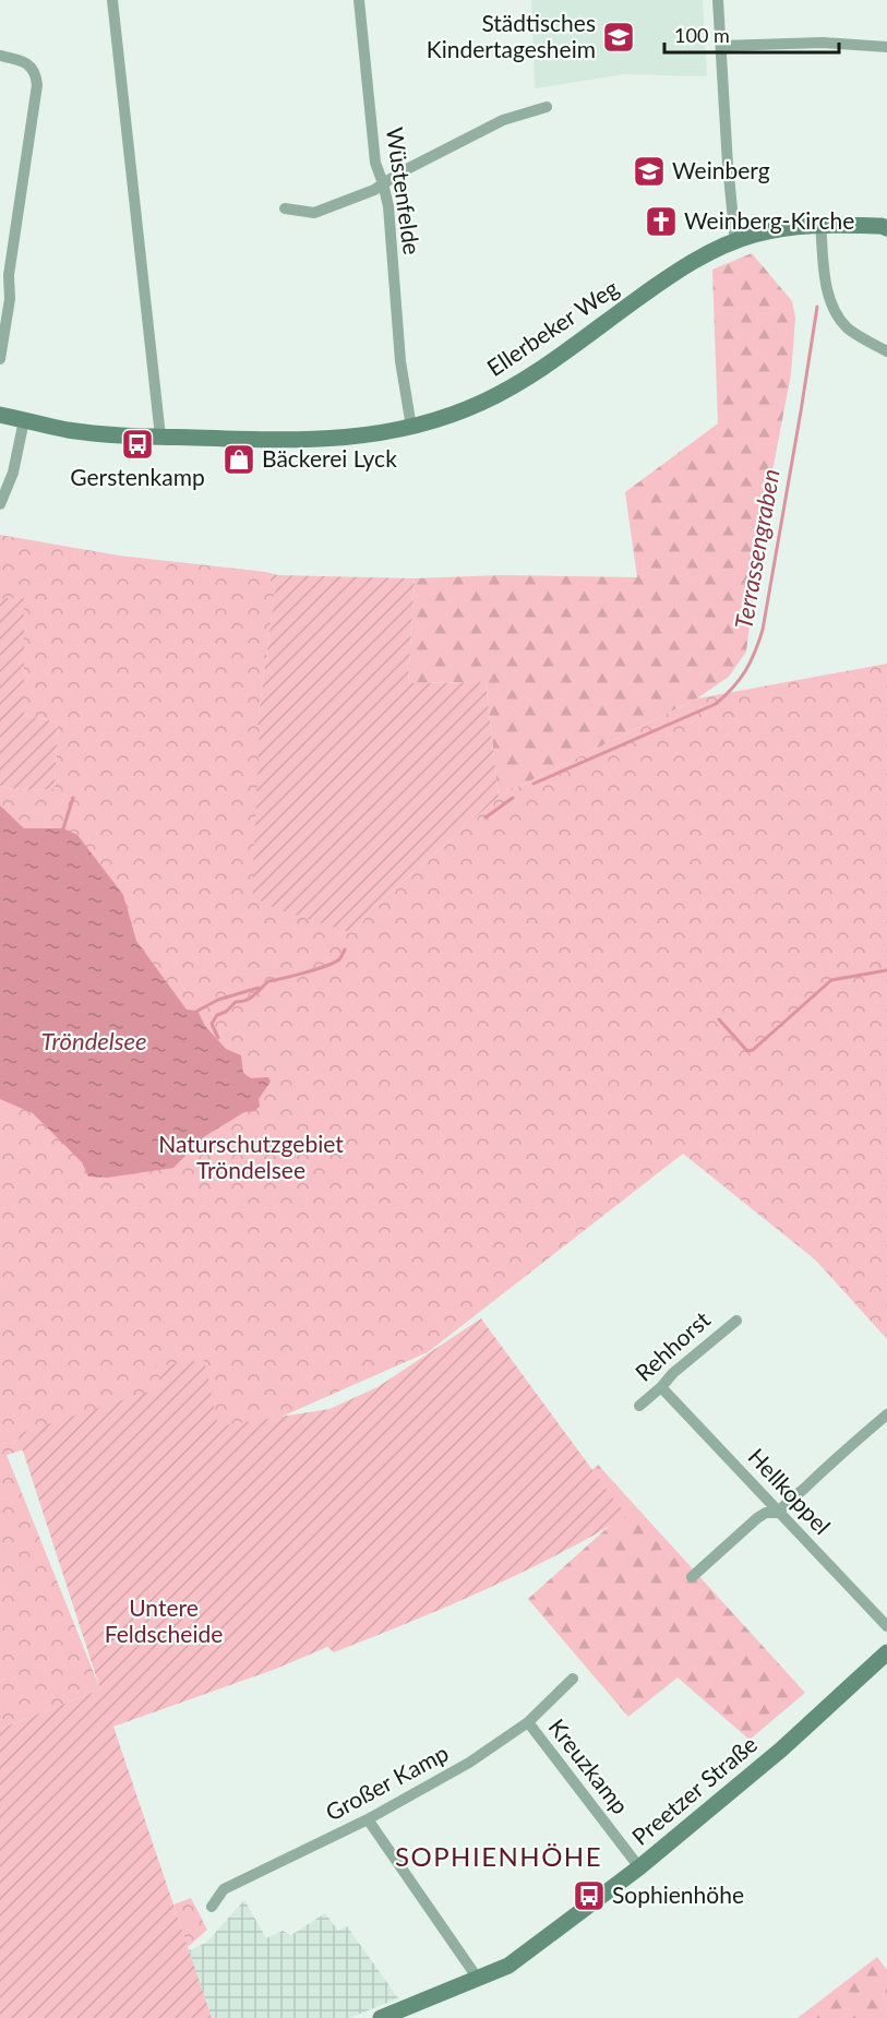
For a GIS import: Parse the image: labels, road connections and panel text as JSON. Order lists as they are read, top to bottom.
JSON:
{
  "streets": {
    "street": [
      "Wüstenfelde",
      "Ellerbeker Weg",
      "Rehhorst",
      "Hellkoppel",
      "Kreuzkamp",
      "Großer Kamp",
      "Preetzer Straße"
    ]
  },
  "crossings": [
    ["Wüstenfelde", "Ellerbeker Weg"],
    ["Rehhorst", "Hellkoppel"],
    ["Kreuzkamp", "Großer Kamp"],
    ["Kreuzkamp", "Preetzer Straße"]
  ],
  "districts": ["SOPHIENHÖHE"],
  "water": ["Terrassengraben", "Tröndelsee"],
  "parks": ["Naturschutzgebiet Tröndelsee", "Untere Feldscheide"],
  "places": {
    "school or university": ["Städtisches Kindertagesheim", "Weinberg"],
    "church": ["Weinberg-Kirche"],
    "bus stop": ["Gerstenkamp", "Sophienhöhe"],
    "shop": ["Bäckerei Lyck"]
  },
  "scale_bar": "100 m"
}
